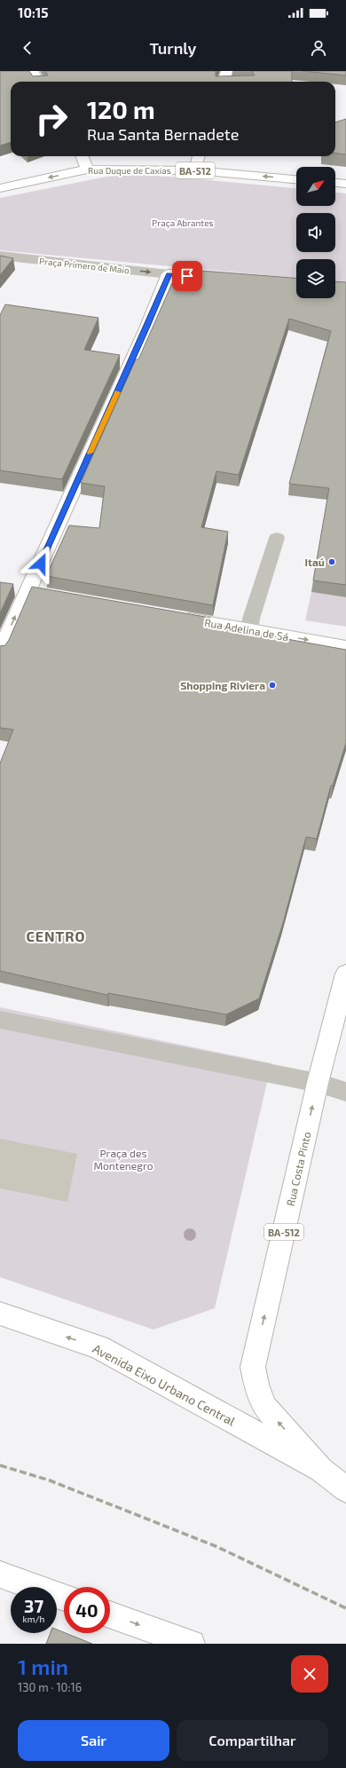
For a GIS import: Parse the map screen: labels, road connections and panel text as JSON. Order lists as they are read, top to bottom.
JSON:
{
  "streets": {
    "main road": [
      "Rua Duque de Caxias",
      "BA-512",
      "Rua Adelina de Sá",
      "Rua Costa Pinto",
      "Avenida Eixo Urbano Central"
    ],
    "street": ["Praça Primero de Maio"]
  },
  "crossings": [
    ["BA-512", "Rua Costa Pinto"],
    ["BA-512", "Avenida Eixo Urbano Central"],
    ["Rua Costa Pinto", "Avenida Eixo Urbano Central"]
  ],
  "one_way": [
    "Rua Duque de Caxias",
    "Praça Primero de Maio",
    "Rua Adelina de Sá",
    "Rua Costa Pinto",
    "Avenida Eixo Urbano Central"
  ],
  "districts": ["CENTRO"],
  "parks": ["Praça Abrantes", "Praça des Montenegro"],
  "places": ["Itaú", "Shopping Riviera"],
  "north": "top right",
  "page": {
    "status": "10:15",
    "header": "Turnly",
    "turn": ["120 m", "Rua Santa Bernadete"],
    "speed": "37 km/h",
    "limit": "40",
    "heading": ["1 min", "130 m · 10:16"],
    "buttons": ["Sair", "Compartilhar"]
  }
}
